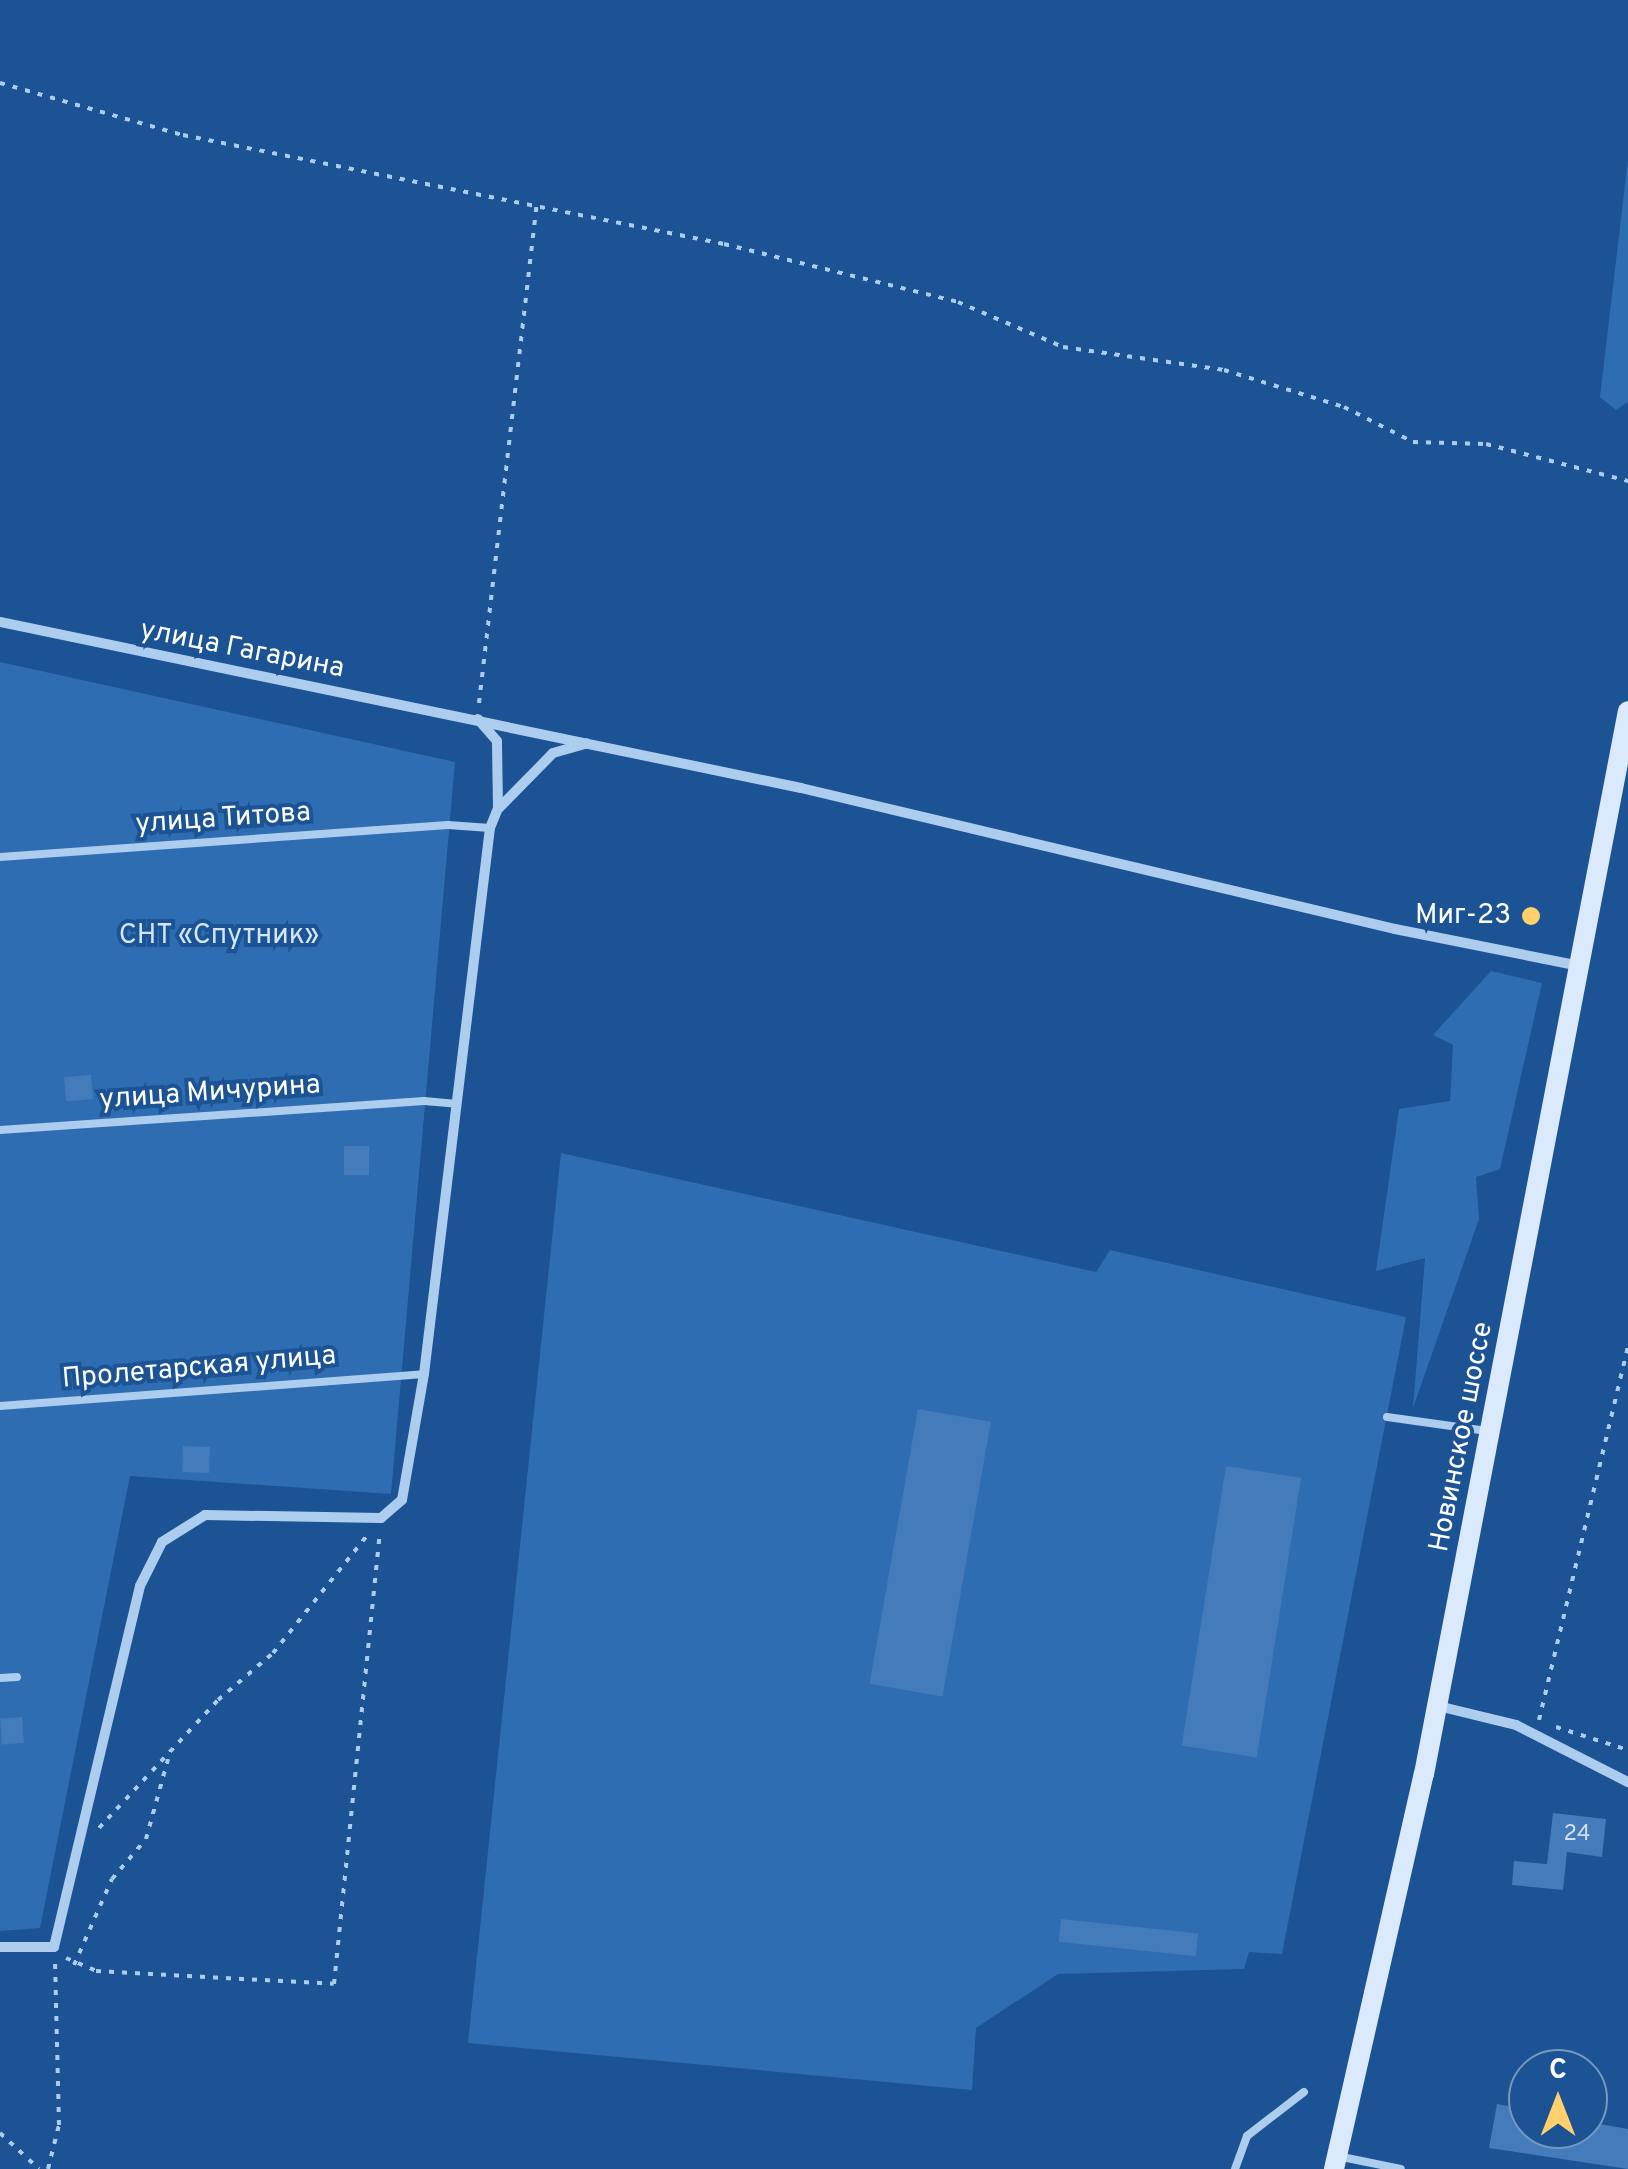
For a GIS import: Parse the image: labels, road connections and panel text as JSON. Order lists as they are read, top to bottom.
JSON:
{
  "streets": {
    "main road": ["Новинское шоссе"],
    "street": ["улица Гагарина"],
    "lane": ["улица Титова", "улица Мичурина", "Пролетарская улица"]
  },
  "crossings": [
    ["улица Гагарина", "Новинское шоссе"]
  ],
  "parks": ["СНТ «Спутник»"],
  "places": ["Миг-23"],
  "house_numbers": ["24"],
  "north": "top"
}
